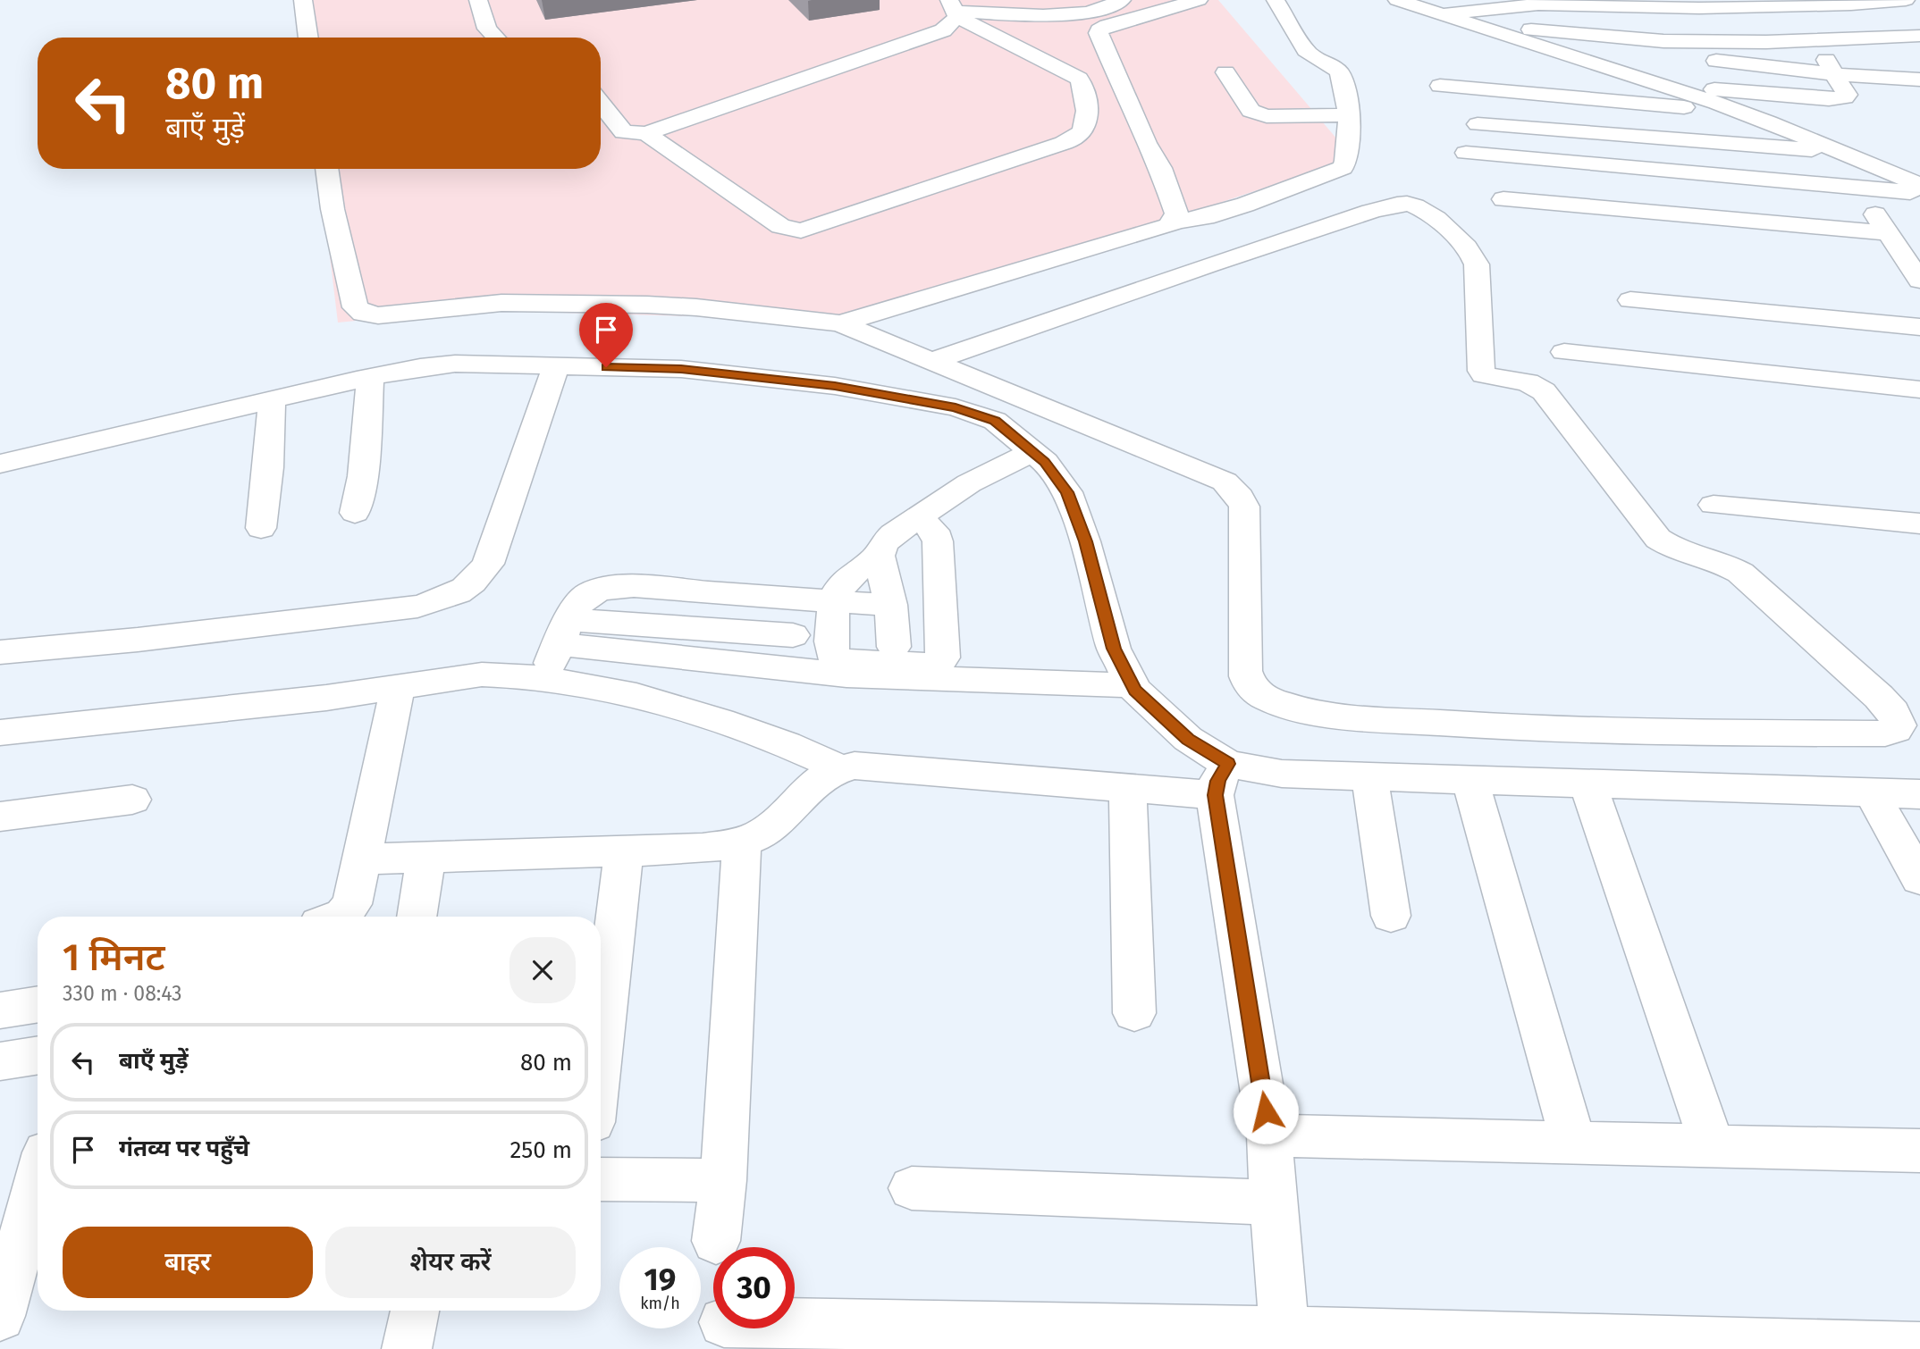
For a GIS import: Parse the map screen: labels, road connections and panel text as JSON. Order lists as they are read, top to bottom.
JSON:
{
  "page": {
    "turn": ["80 m", "बाएँ मुड़ें"],
    "heading": ["1 मिनट", "330 m · 08:43"],
    "list": [
      {
        "name": "बाएँ मुड़ें",
        "value": "80 m"
      },
      {
        "name": "गंतव्य पर पहुँचे",
        "value": "250 m"
      }
    ],
    "buttons": ["बाहर", "शेयर करें"],
    "speed": "19 km/h",
    "limit": "30"
  }
}
